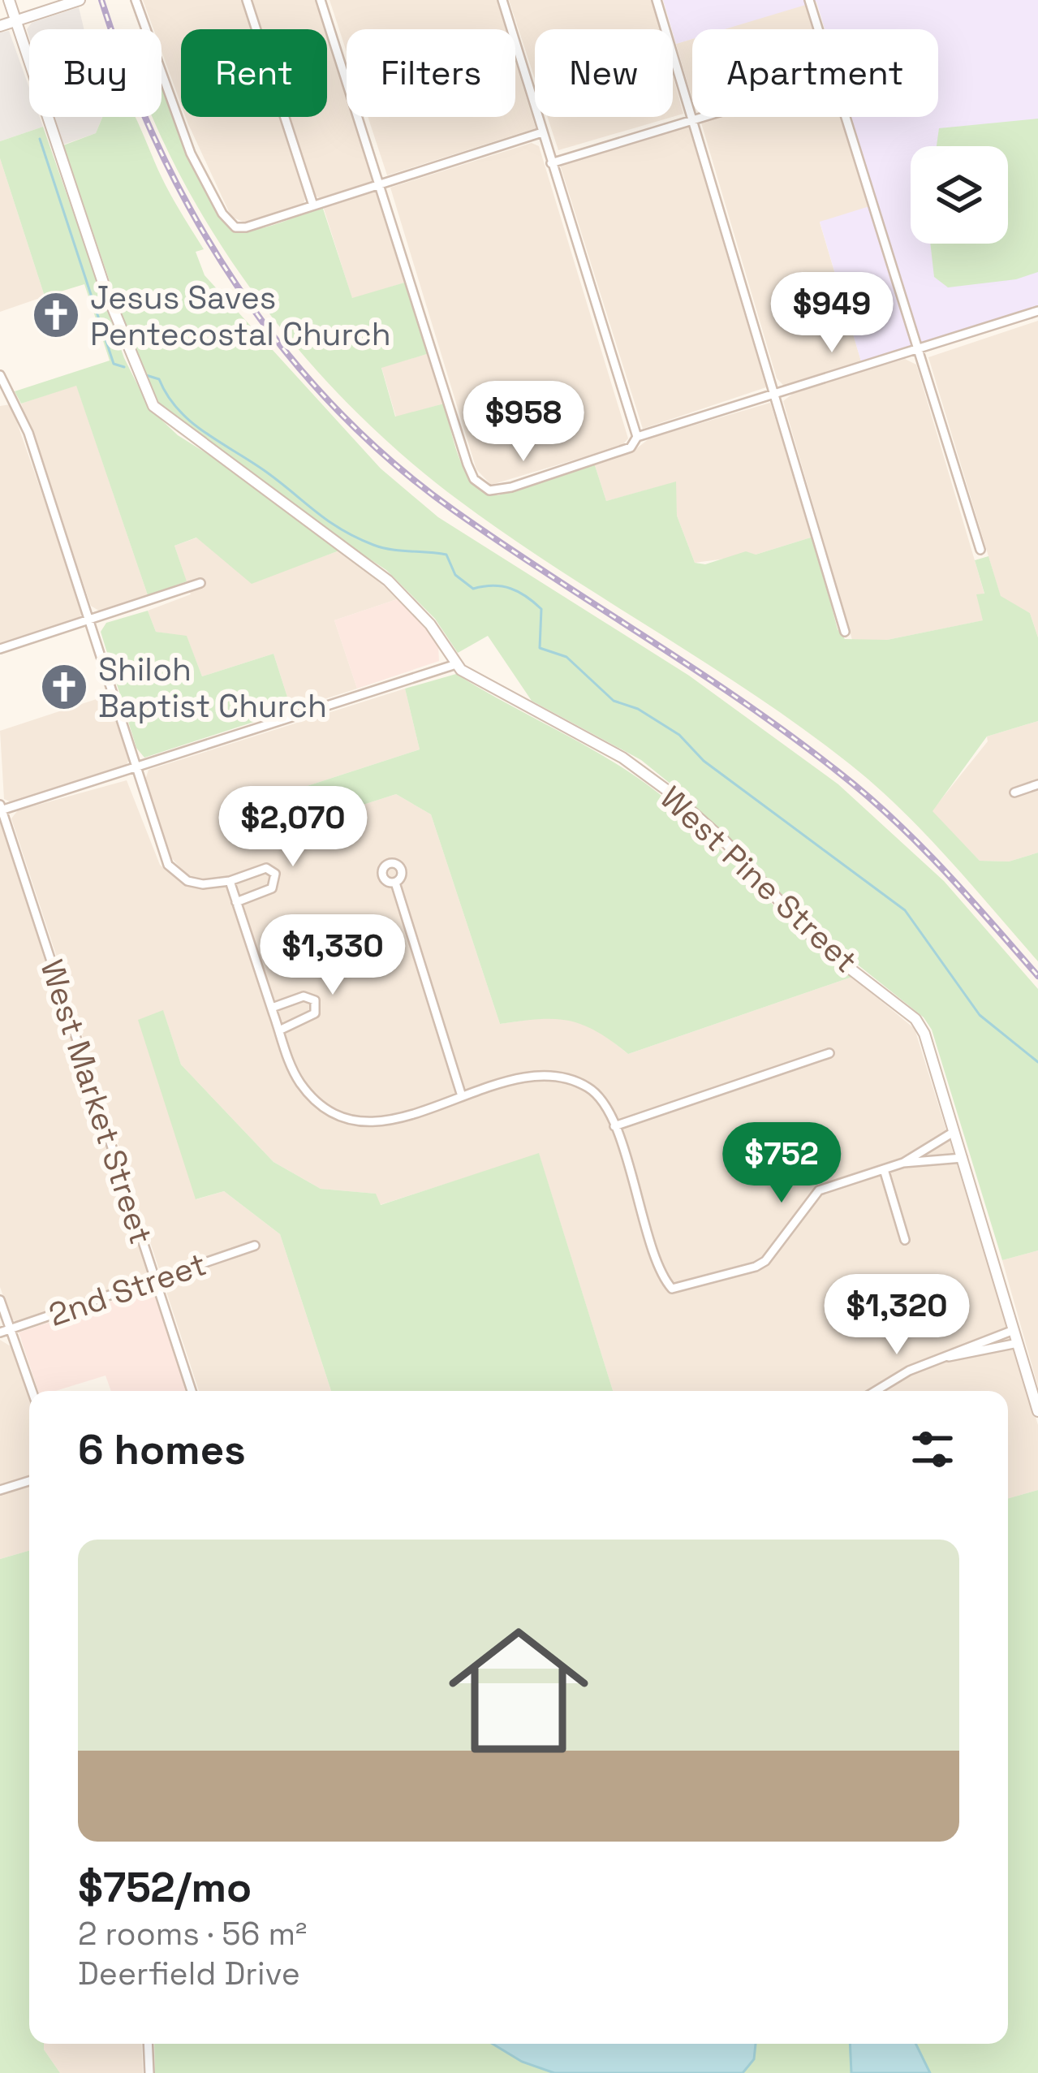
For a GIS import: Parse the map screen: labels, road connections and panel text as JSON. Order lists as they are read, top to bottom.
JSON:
{
  "streets": {
    "street": ["West Pine Street", "West Market Street", "2nd Street"]
  },
  "crossings": [
    ["West Market Street", "2nd Street"]
  ],
  "places": {
    "church": ["Jesus Saves Pentecostal Church", "Shiloh Baptist Church"]
  },
  "page": {
    "chip": [
      "Buy",
      "Rent",
      "Filters",
      "New",
      "Apartment"
    ],
    "price": [
      "$949",
      "$958",
      "$2,070",
      "$1,330",
      "$752",
      "$1,320"
    ],
    "heading": "6 homes",
    "list": [
      {
        "name": "$752/mo",
        "note": "2 rooms · 56 m² · Deerfield Drive"
      }
    ]
  }
}
